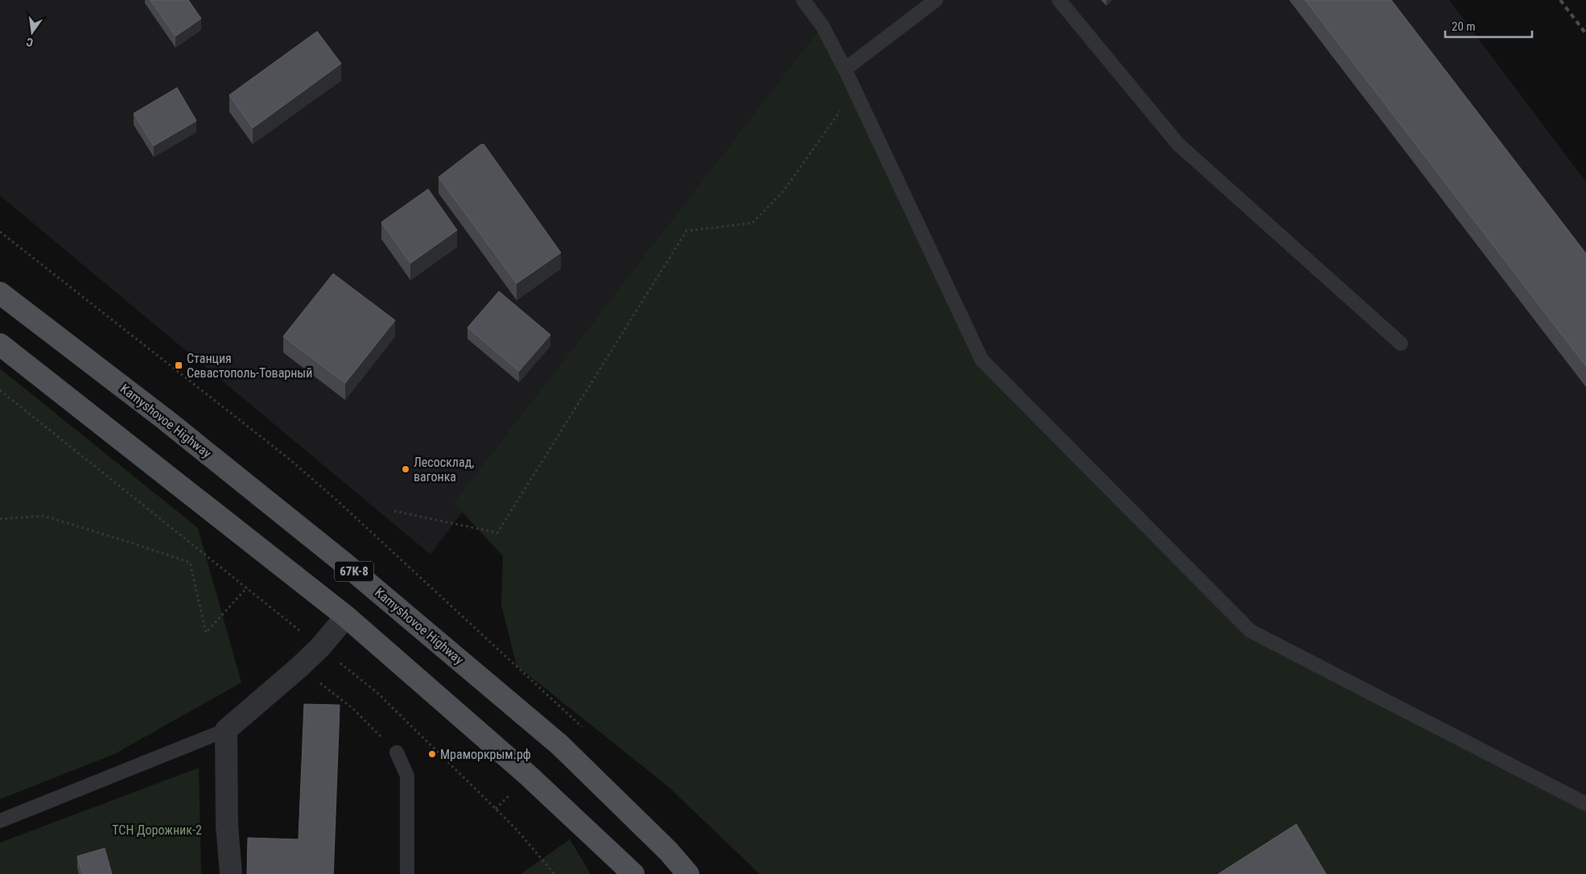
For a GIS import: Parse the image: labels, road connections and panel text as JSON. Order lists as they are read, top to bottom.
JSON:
{
  "streets": {
    "main road": ["Kamyshovoe Highway", "67К-8"]
  },
  "parks": ["ТСН Дорожник-2"],
  "places": {
    "transit": ["Станция Севастополь-Товарный"],
    "other": ["Лесосклад, вагонка", "Мраморкрым.рф"]
  },
  "scale_bar": "20 m",
  "north": "bottom"
}
